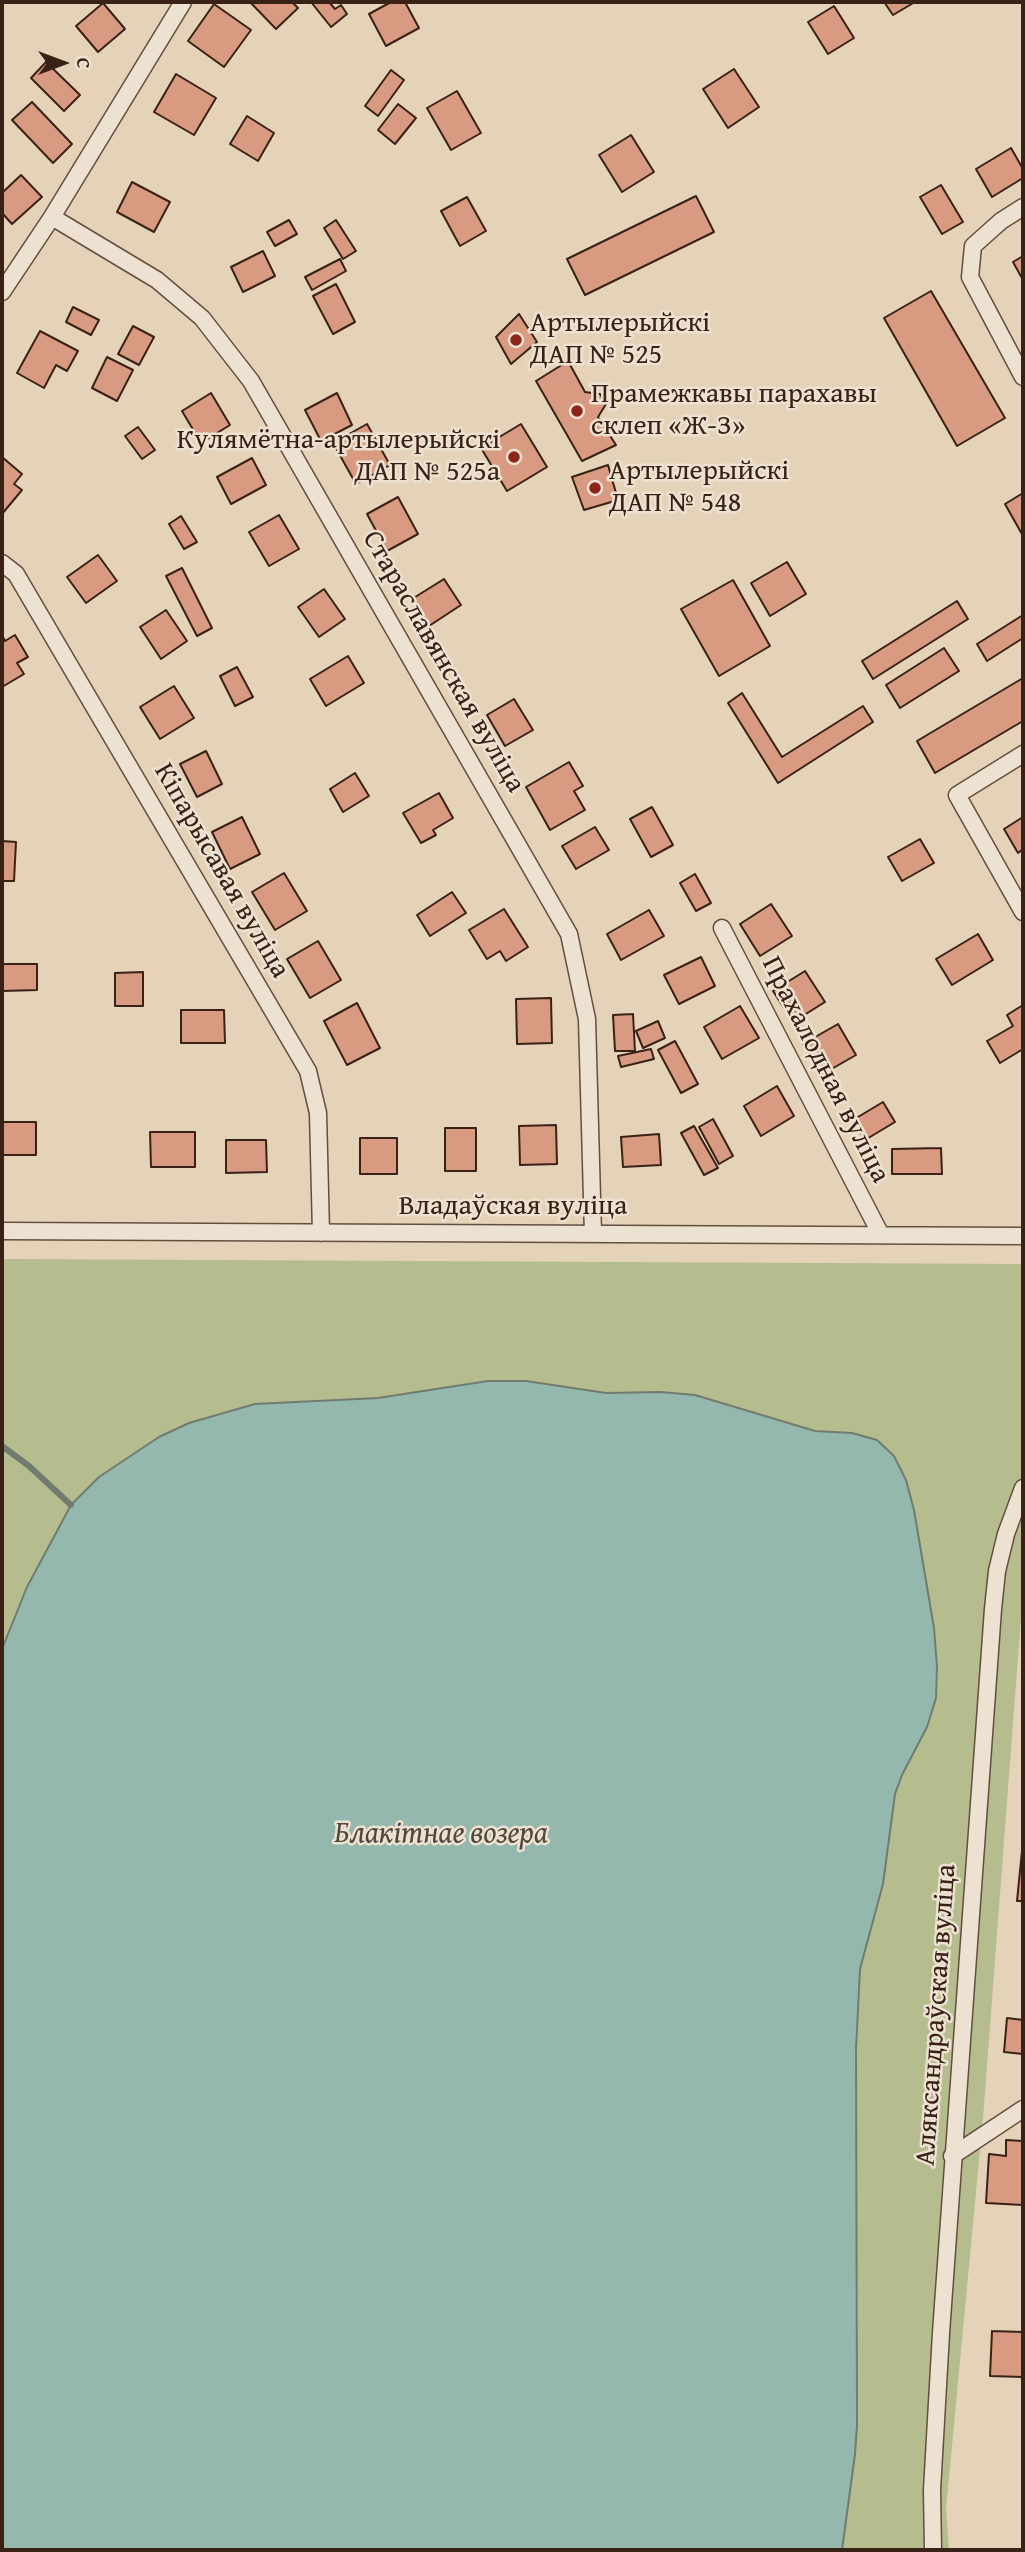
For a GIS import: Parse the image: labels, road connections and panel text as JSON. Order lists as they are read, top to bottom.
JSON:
{
  "streets": {
    "street": [
      "Стараславянская вуліца",
      "Кіпарысавая вуліца",
      "Прахалодная вуліца",
      "Владаўская вуліца",
      "Аляксандраўская вуліца"
    ]
  },
  "crossings": [
    ["Стараславянская вуліца", "Владаўская вуліца"],
    ["Кіпарысавая вуліца", "Владаўская вуліца"],
    ["Прахалодная вуліца", "Владаўская вуліца"]
  ],
  "water": ["Блакітнае возера"],
  "places": [
    "Артылерыйскі ДАП № 525",
    "Прамежкавы парахавы склеп «Ж-З»",
    "Кулямётна-артылерыйскі ДАП № 525а",
    "Артылерыйскі ДАП № 548"
  ],
  "north": "right"
}
